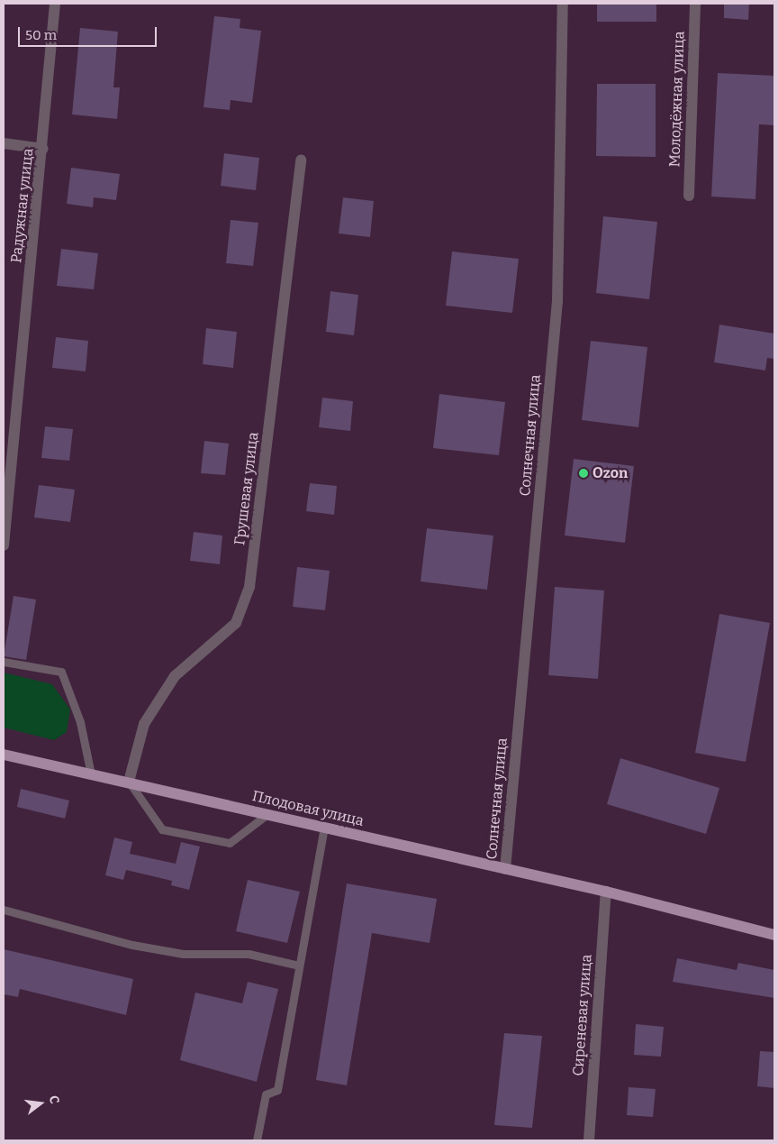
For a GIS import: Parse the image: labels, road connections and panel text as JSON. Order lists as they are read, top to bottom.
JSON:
{
  "streets": {
    "main road": ["Плодовая улица"],
    "street": [
      "Молодёжная улица",
      "Радужная улица",
      "Солнечная улица",
      "Грушевая улица",
      "Сиреневая улица"
    ]
  },
  "crossings": [
    ["Солнечная улица", "Плодовая улица"],
    ["Грушевая улица", "Плодовая улица"],
    ["Плодовая улица", "Сиреневая улица"]
  ],
  "places": ["Ozon"],
  "scale_bar": "50 m",
  "north": "right"
}
